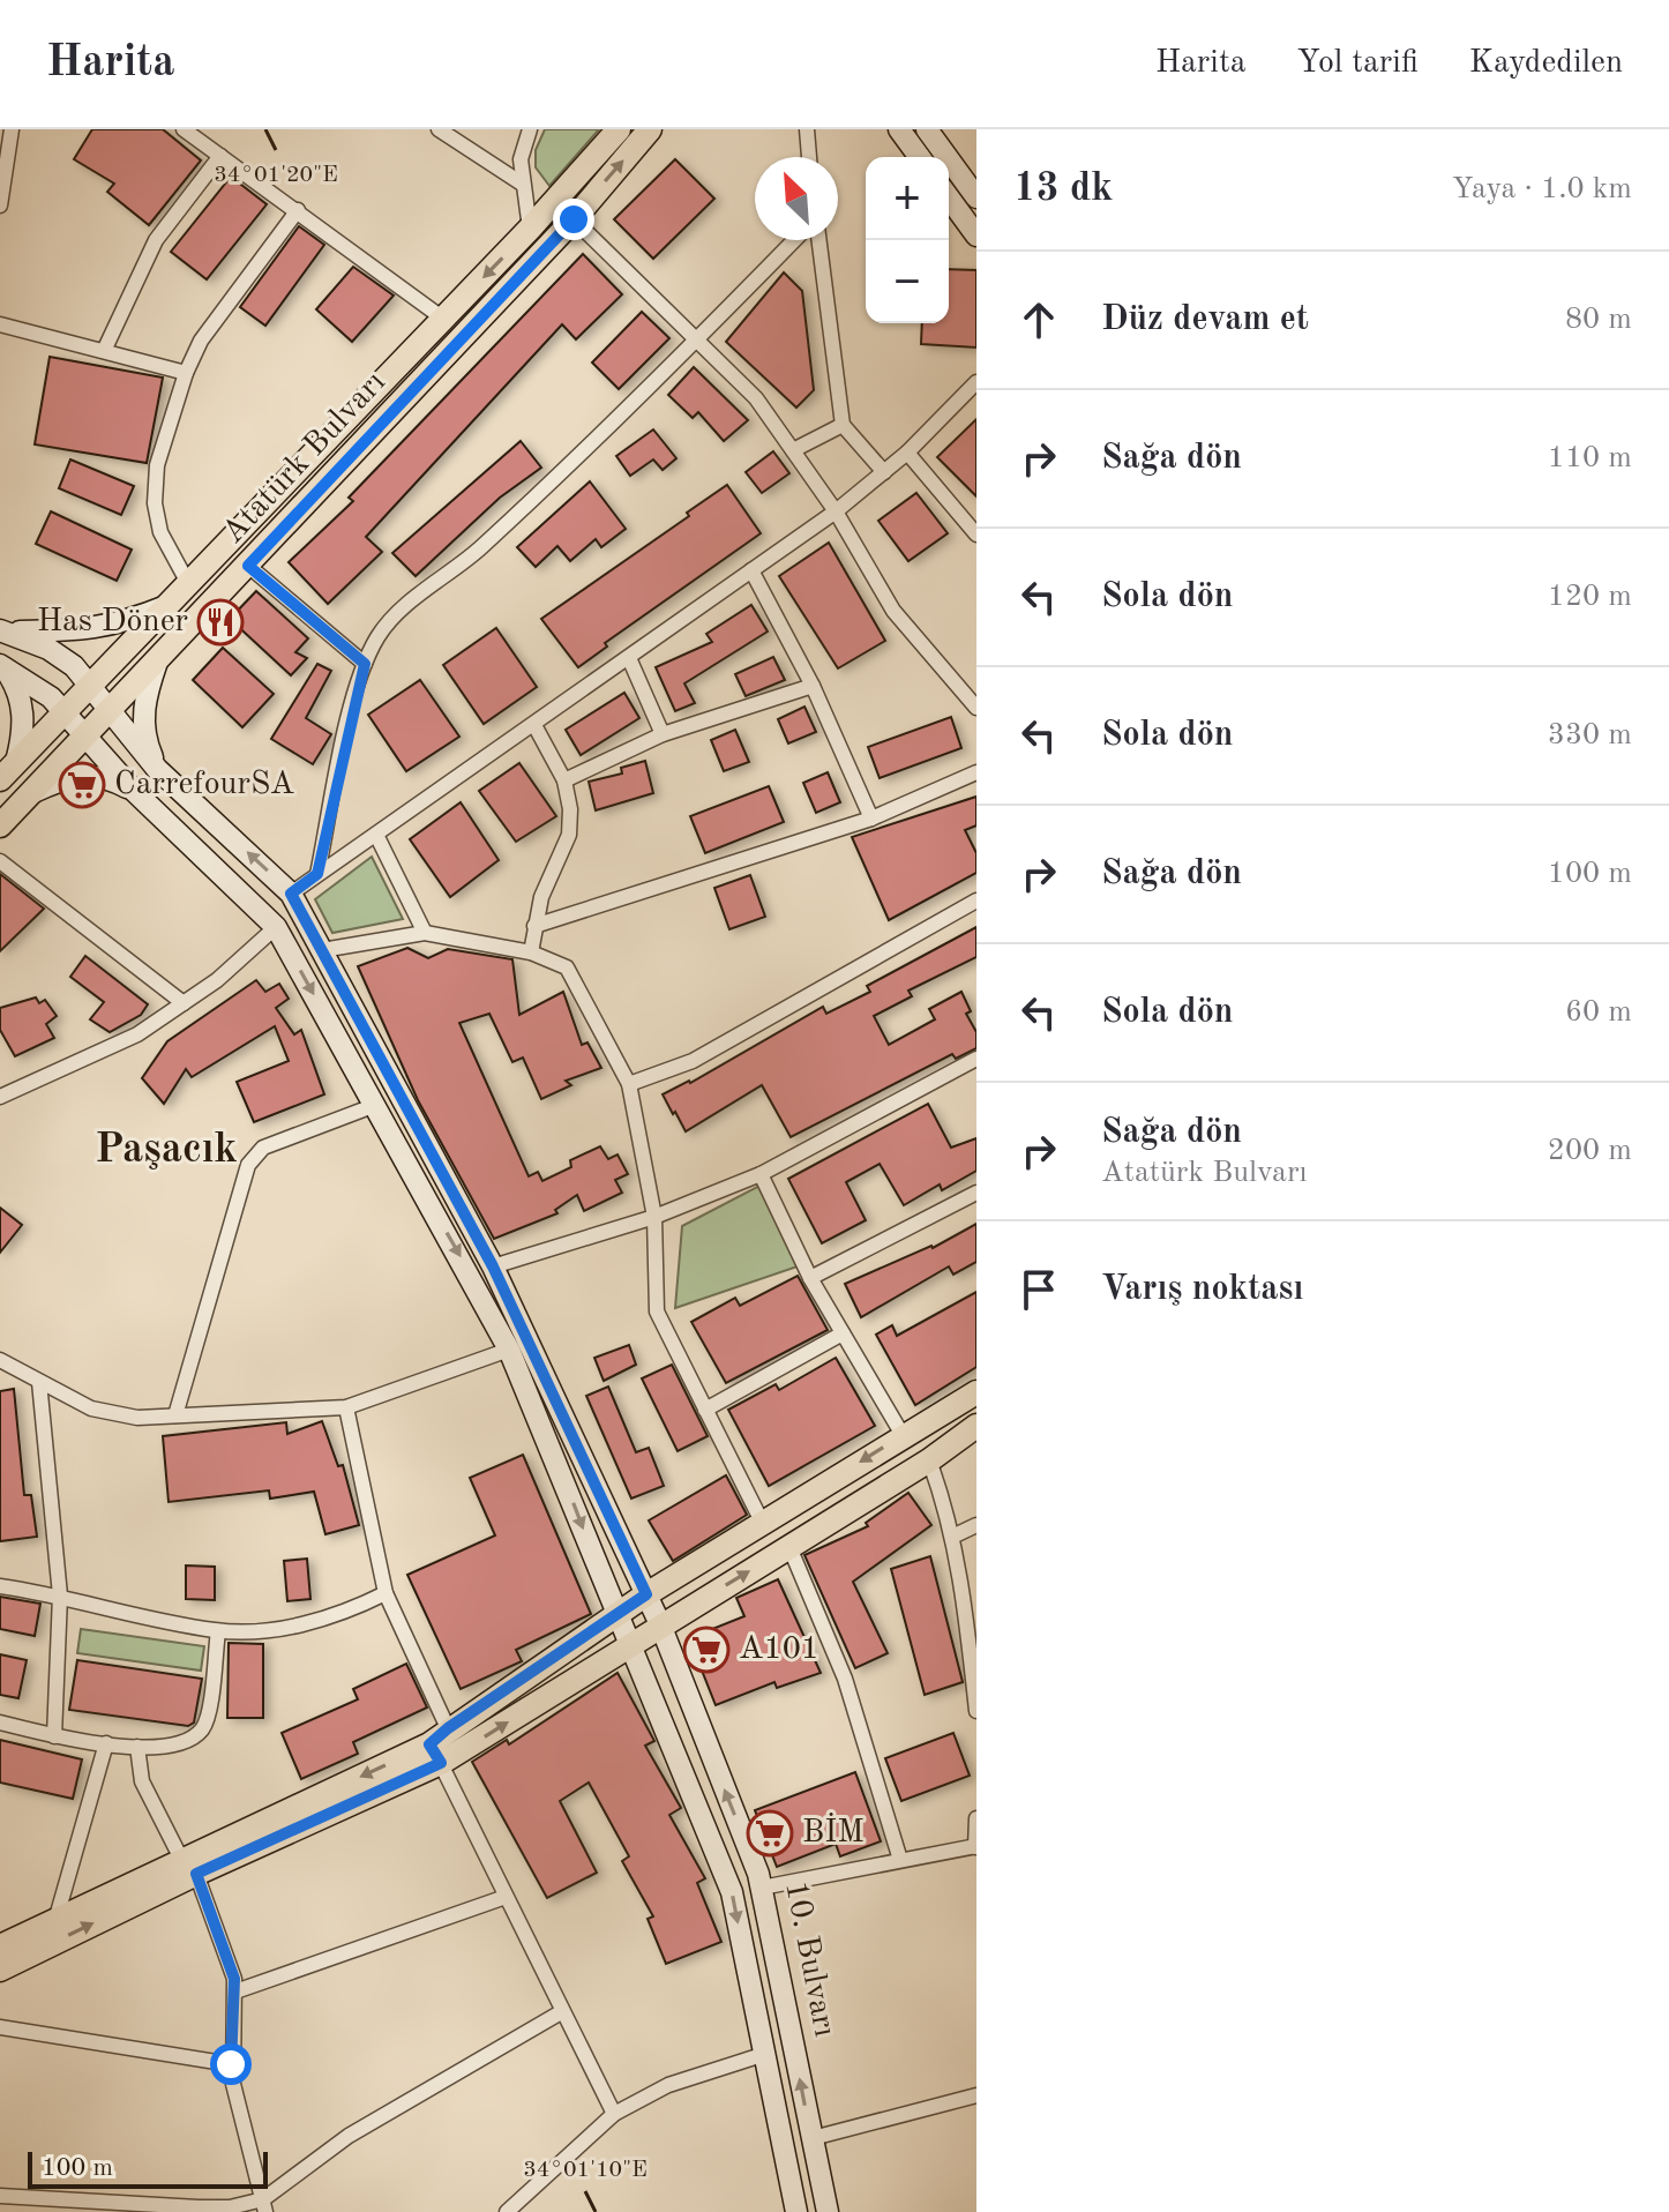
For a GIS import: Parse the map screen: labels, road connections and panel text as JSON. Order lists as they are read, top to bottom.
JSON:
{
  "streets": {
    "main road": ["Atatürk Bulvarı", "10. Bulvarı"]
  },
  "crossings": [
    ["Atatürk Bulvarı", "10. Bulvarı"]
  ],
  "districts": ["Paşacık"],
  "places": {
    "restaurant": ["Has Döner"],
    "supermarket": ["CarrefourSA", "A101", "BİM"]
  },
  "scale_bar": "100 m",
  "north": "top left",
  "page": {
    "header": "Harita",
    "nav": ["Harita", "Yol tarifi", "Kaydedilen"],
    "heading": ["13 dk", "Yaya · 1.0 km"],
    "map_buttons": ["+", "−"],
    "list": [
      ["Düz devam et", "80 m"],
      ["Sağa dön", "110 m"],
      ["Sola dön", "120 m"],
      ["Sola dön", "330 m"],
      ["Sağa dön", "100 m"],
      ["Sola dön", "60 m"],
      ["Sağa dön", "Atatürk Bulvarı", "200 m"],
      "Varış noktası"
    ],
    "scale": "100 m"
  },
  "coordinates": ["34°01'20\"E", "34°01'10\"E"]
}
